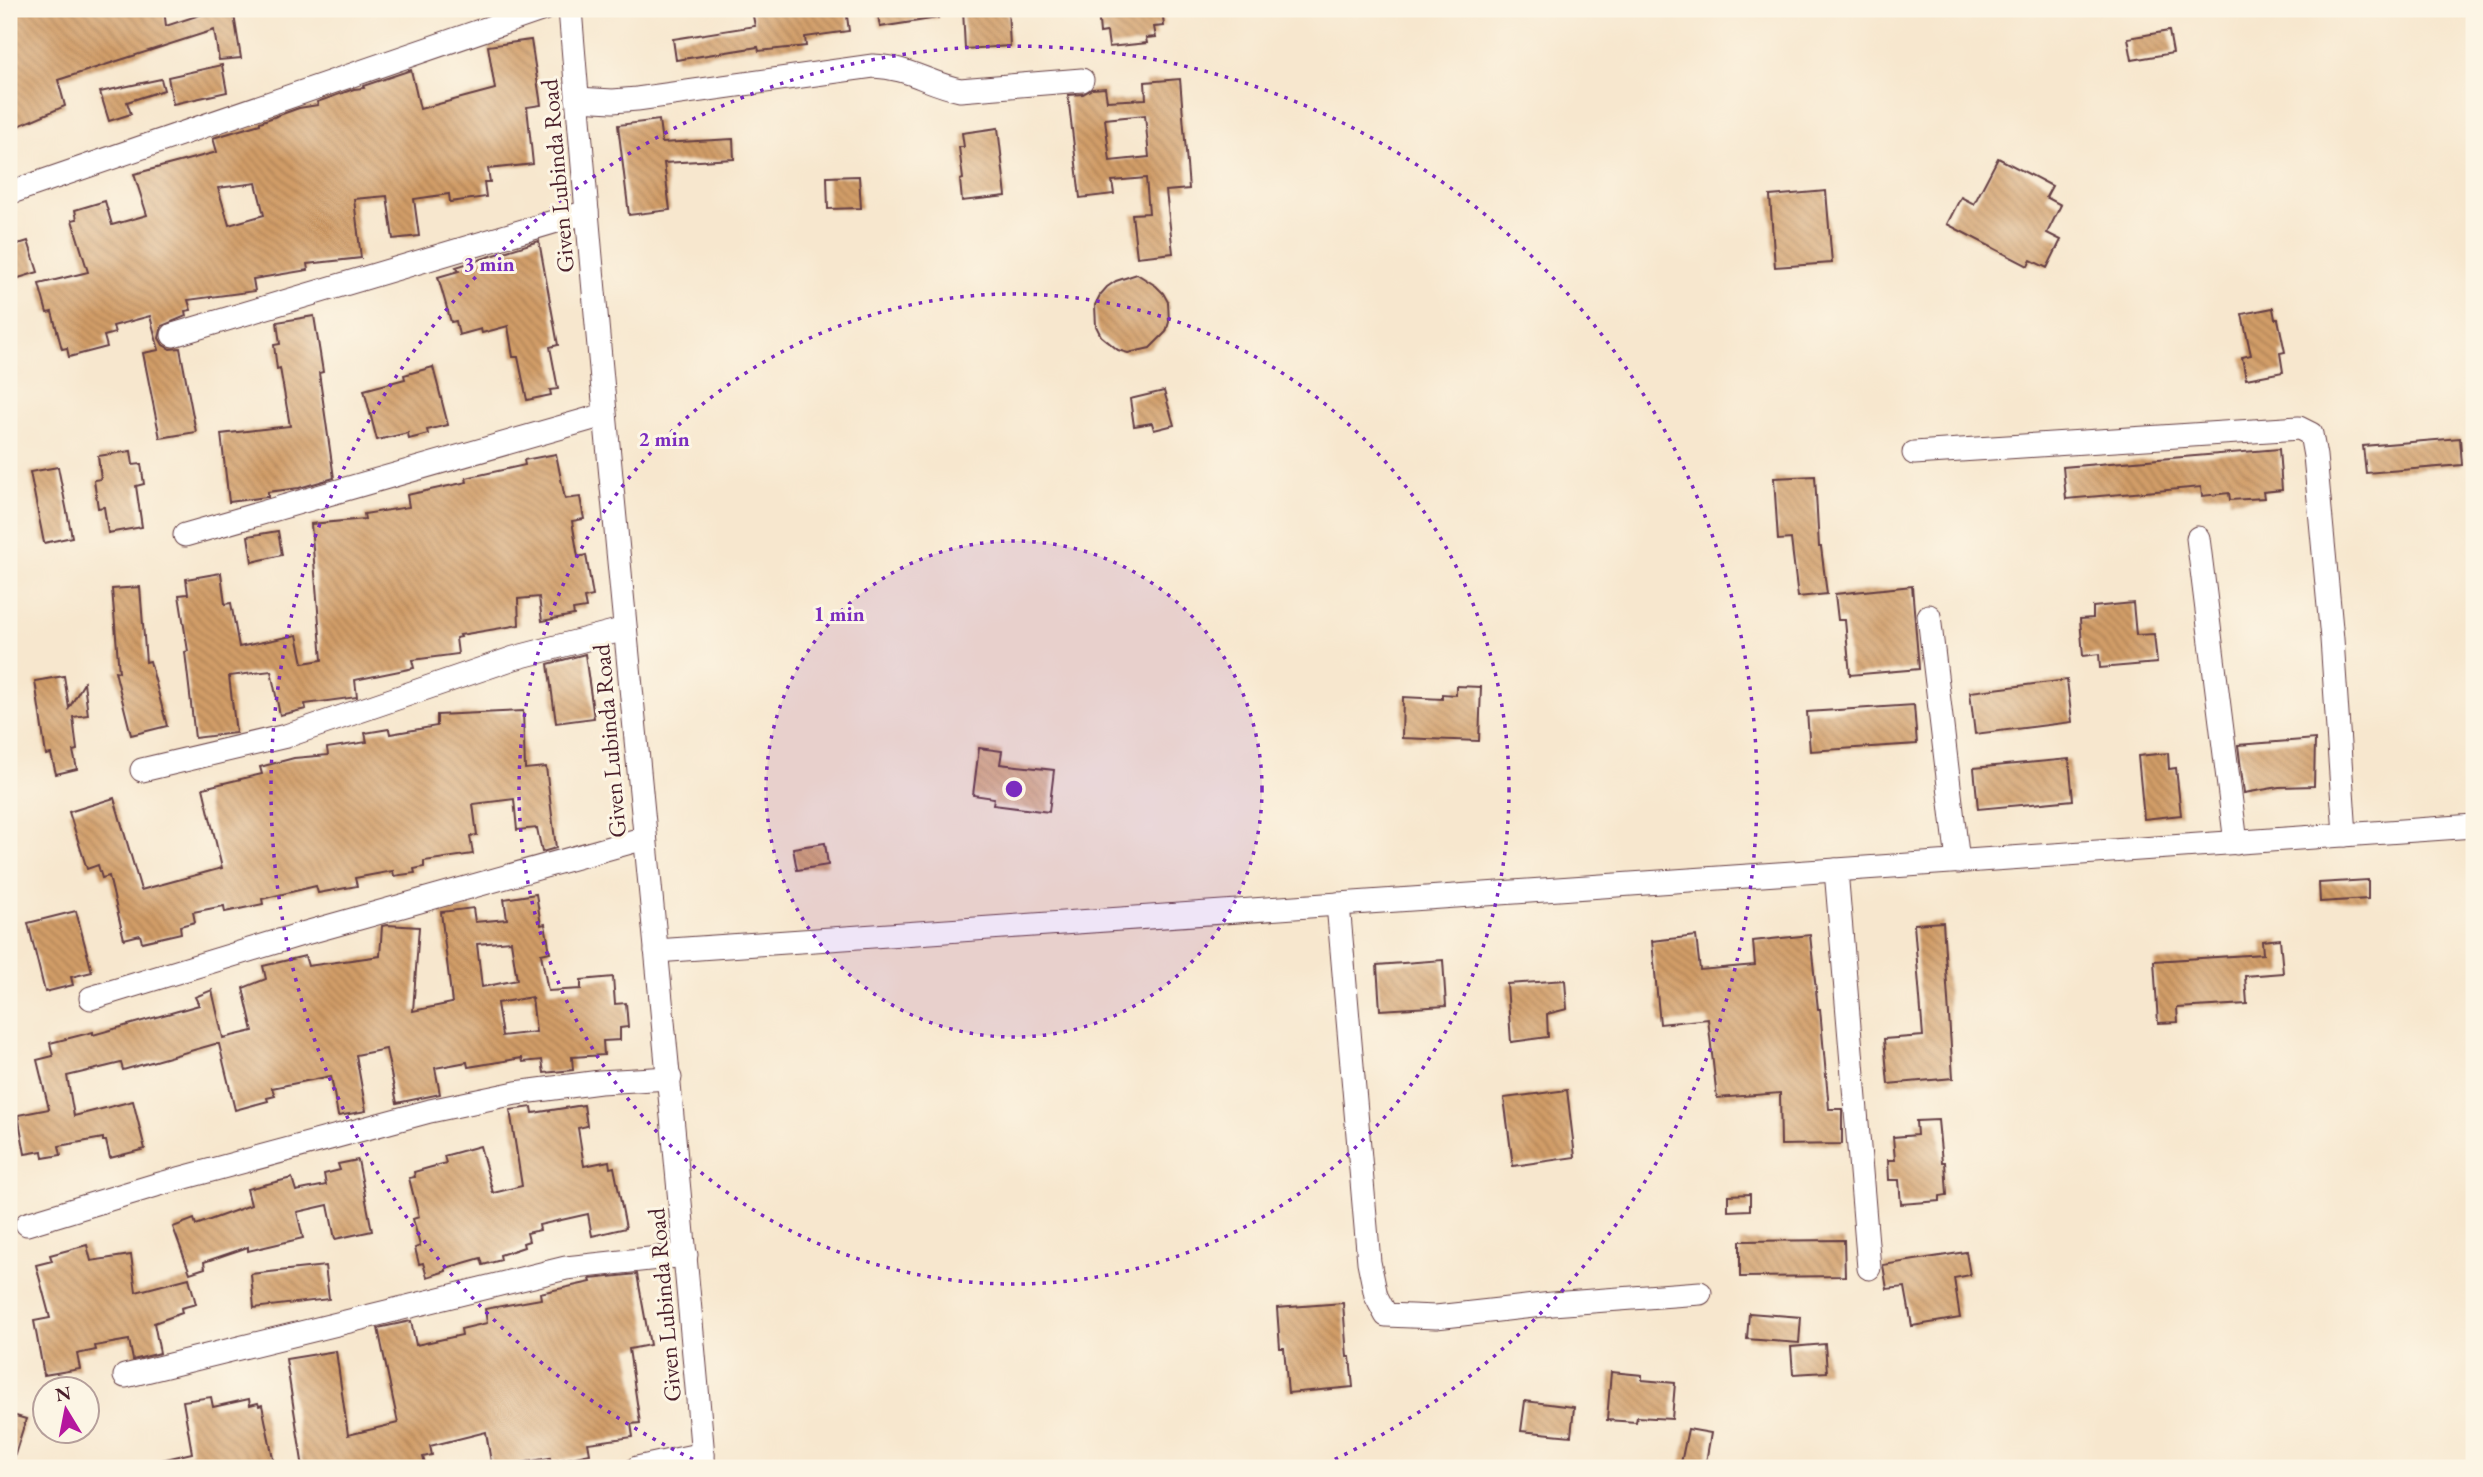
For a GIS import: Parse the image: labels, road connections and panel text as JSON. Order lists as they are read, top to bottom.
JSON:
{
  "streets": {
    "street": ["Given Lubinda Road"]
  },
  "north": "top",
  "rings": ["3 min", "2 min", "1 min"]
}
